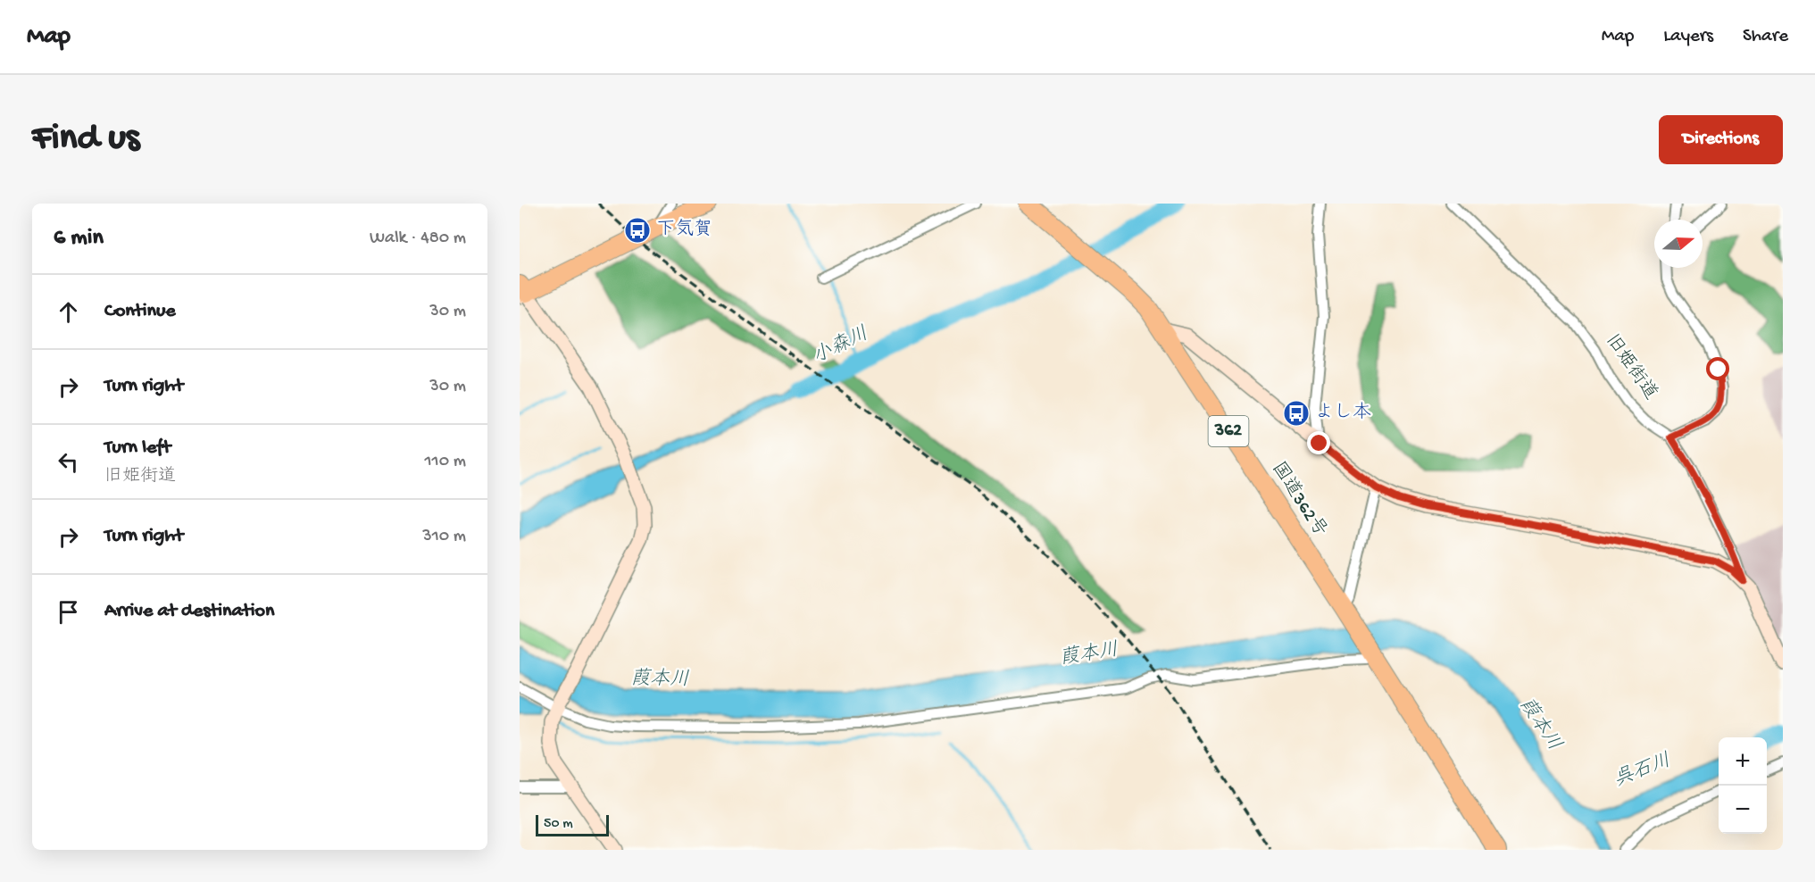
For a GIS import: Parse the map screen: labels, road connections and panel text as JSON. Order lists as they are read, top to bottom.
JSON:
{
  "streets": {
    "highway": ["362", "国道362号"],
    "street": ["旧姫街道"]
  },
  "water": ["小森川", "葭本川", "呉石川"],
  "places": {
    "bus stop": ["下気賀", "よし本"]
  },
  "scale_bar": "50 m",
  "north": "right",
  "page": {
    "header": "Map",
    "nav": ["Map", "Layers", "Share"],
    "buttons": "Directions",
    "title": "Find us",
    "heading": ["6 min", "Walk · 480 m"],
    "list": [
      ["Continue", "30 m"],
      ["Turn right", "30 m"],
      ["Turn left", "旧姫街道", "110 m"],
      ["Turn right", "310 m"],
      "Arrive at destination"
    ],
    "map_buttons": ["+", "−"],
    "scale": "50 m"
  }
}
